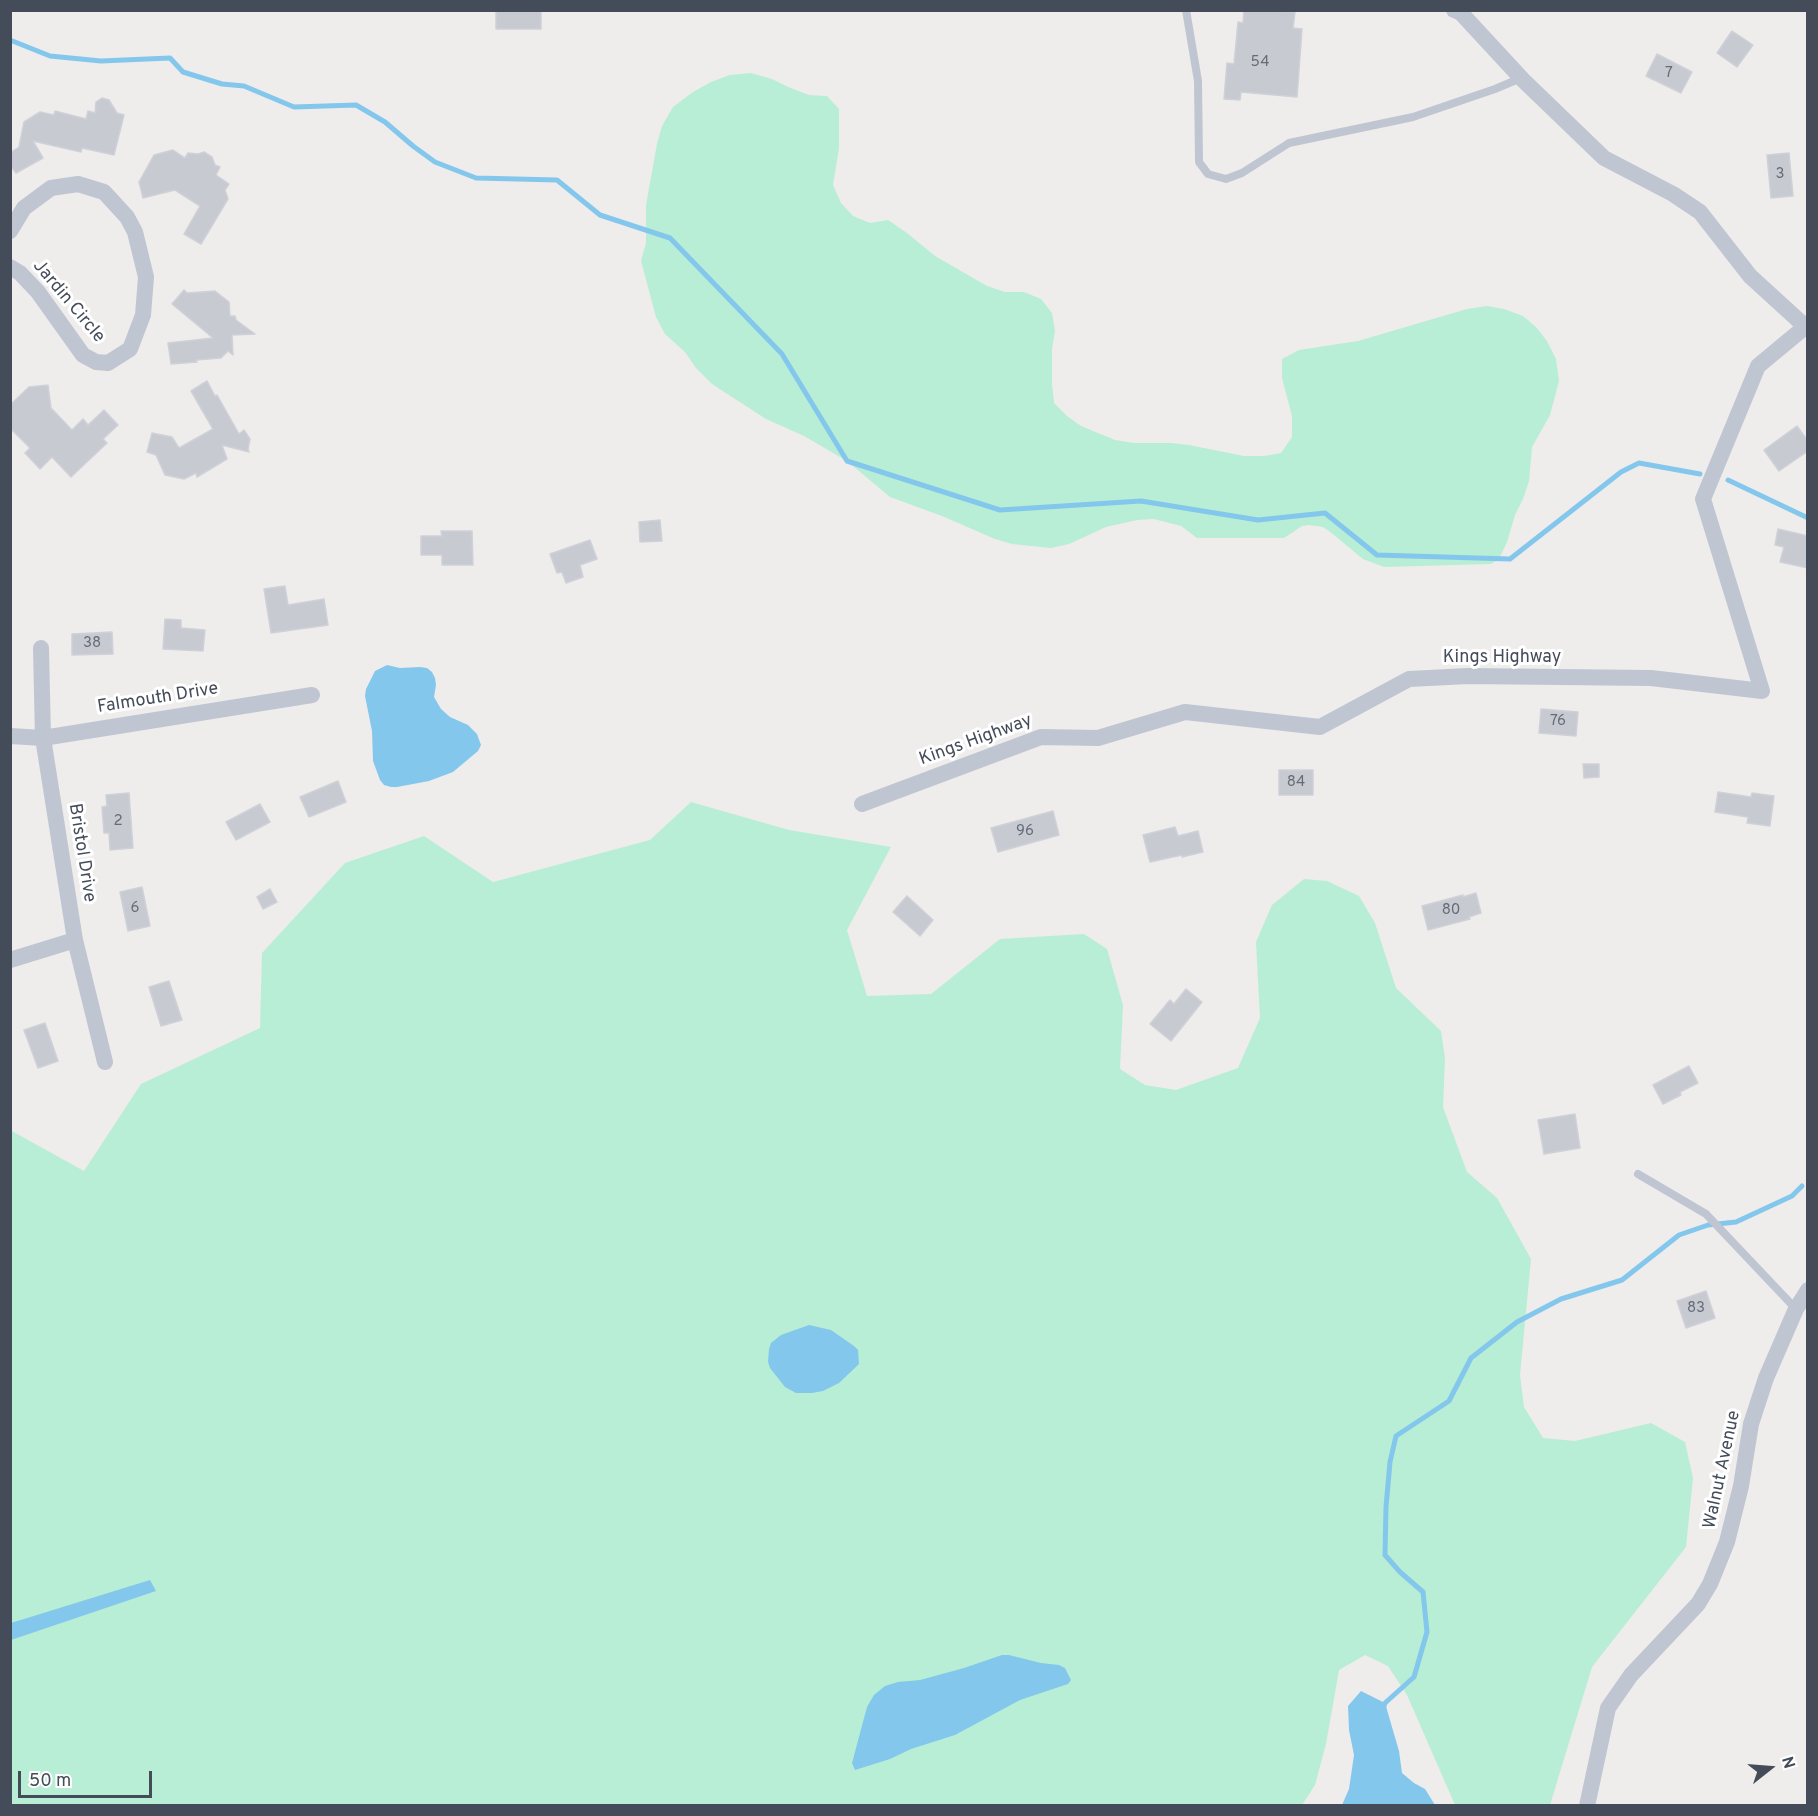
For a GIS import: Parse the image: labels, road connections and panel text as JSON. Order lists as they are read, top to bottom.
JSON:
{
  "streets": {
    "street": [
      "Jardin Circle",
      "Kings Highway",
      "Falmouth Drive",
      "Bristol Drive",
      "Walnut Avenue"
    ]
  },
  "crossings": [
    ["Falmouth Drive", "Bristol Drive"]
  ],
  "house_numbers": [
    "54",
    "7",
    "3",
    "38",
    "76",
    "84",
    "2",
    "96",
    "6",
    "80",
    "83"
  ],
  "scale_bar": "50 m",
  "north": "right"
}
